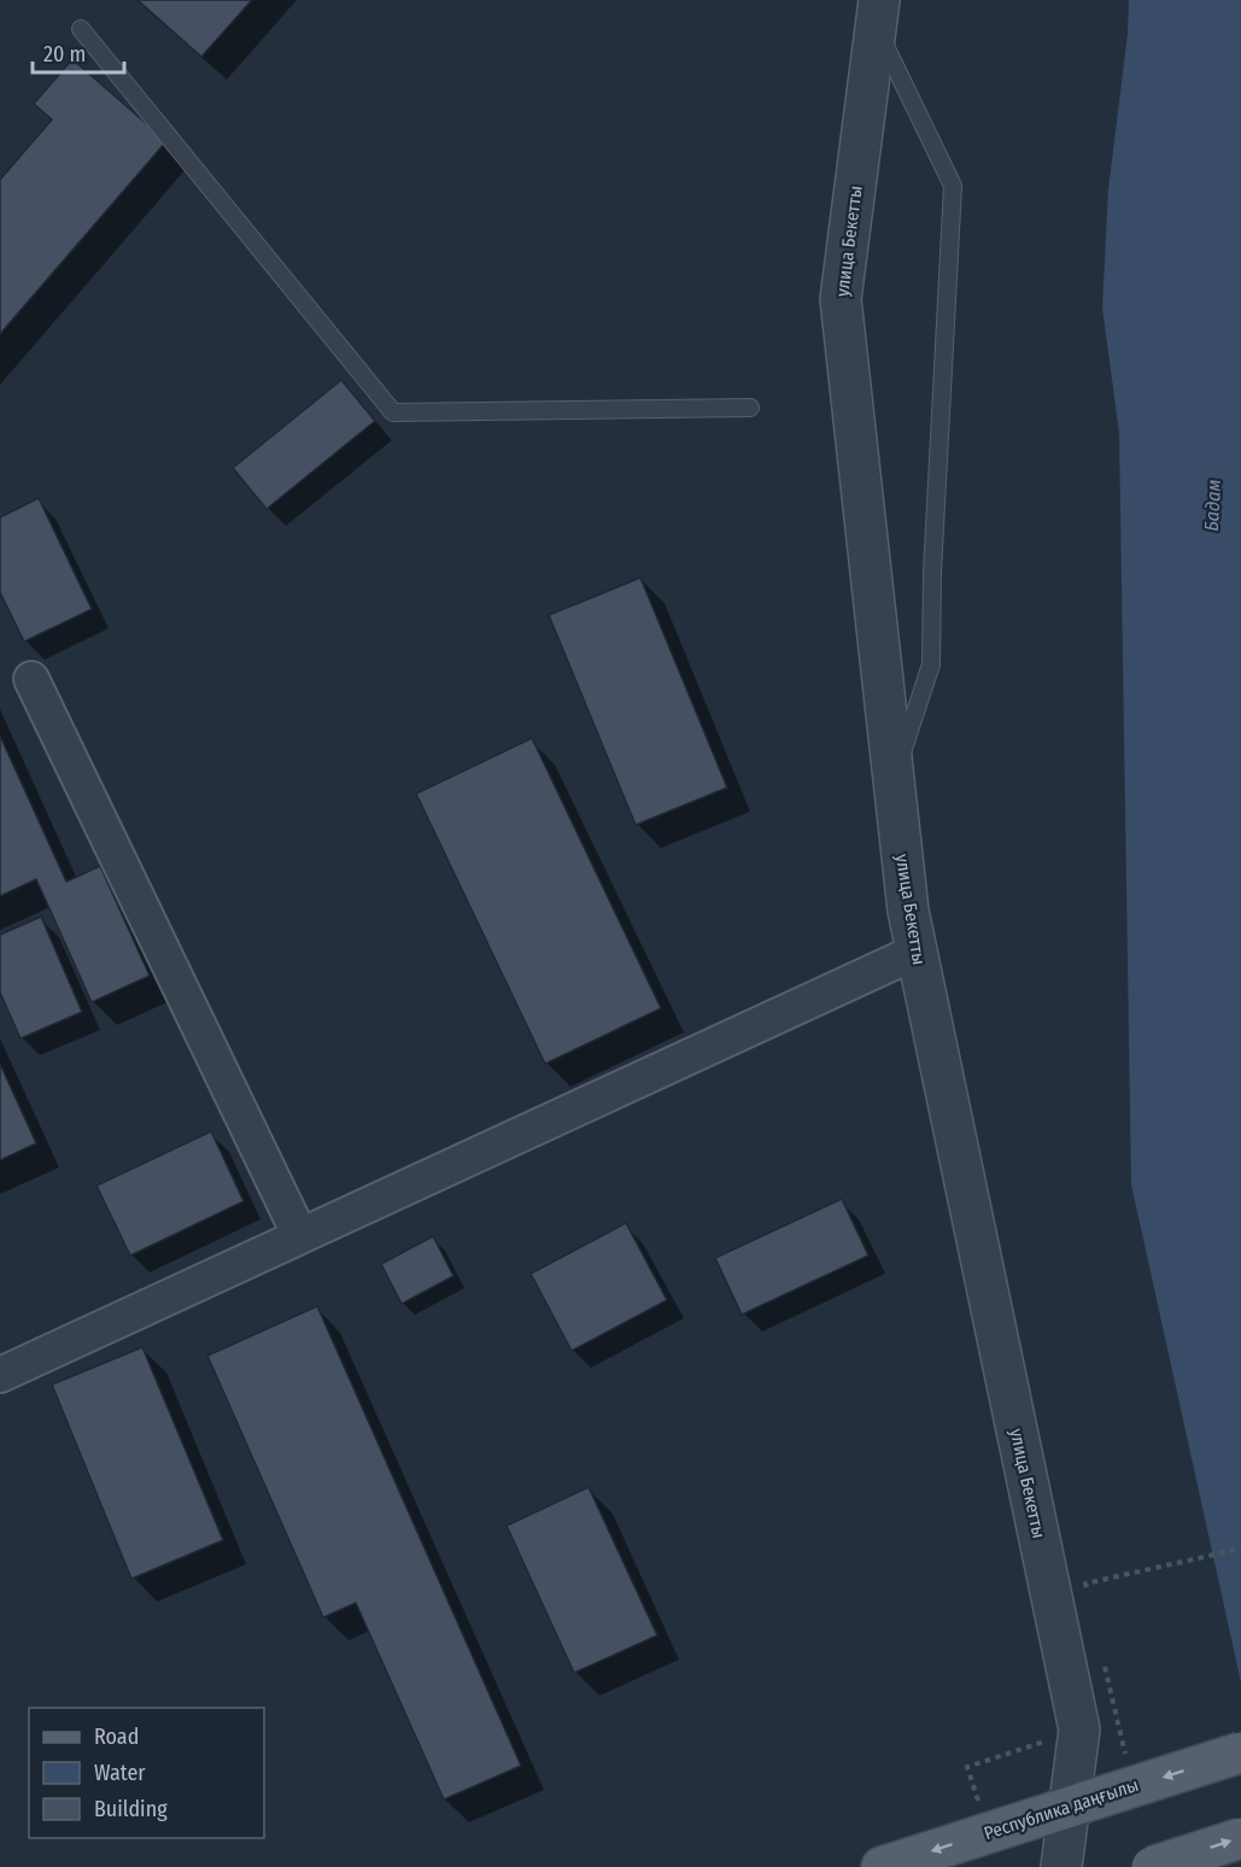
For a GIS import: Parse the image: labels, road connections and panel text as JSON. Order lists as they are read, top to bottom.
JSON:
{
  "streets": {
    "main road": ["Республика даңғылы"],
    "street": ["улица Бекетты"]
  },
  "crossings": [
    ["улица Бекетты", "Республика даңғылы"]
  ],
  "water": ["Бадам"],
  "legend": ["Road", "Water", "Building"],
  "scale_bar": "20 m"
}
